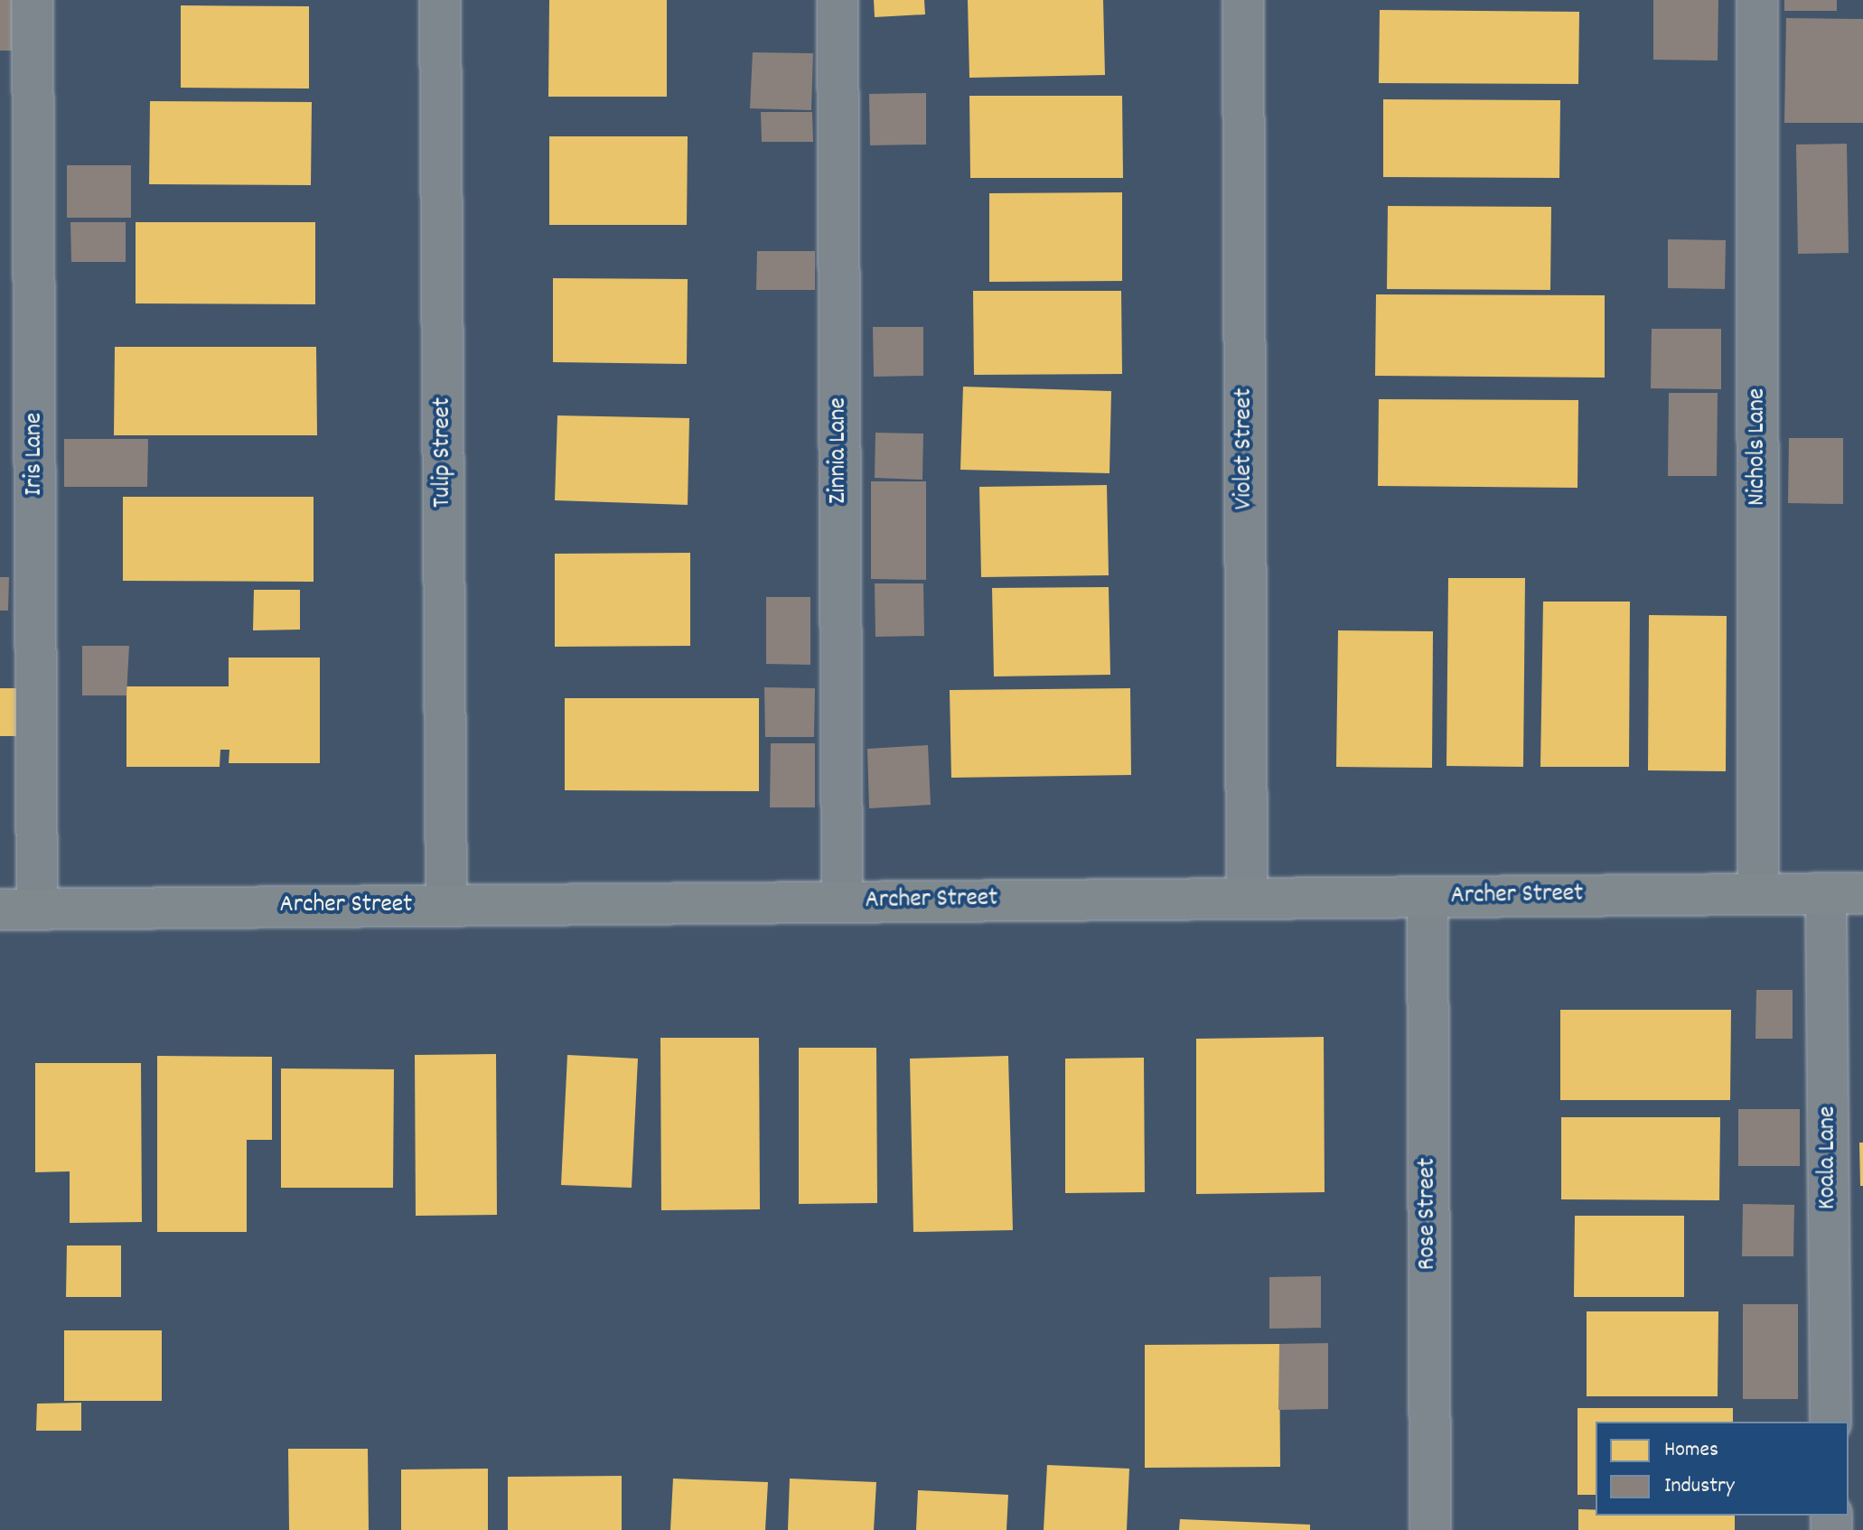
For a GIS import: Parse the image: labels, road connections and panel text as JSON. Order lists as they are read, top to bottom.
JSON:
{
  "streets": {
    "main road": ["Archer Street"],
    "street": [
      "Nichols Lane",
      "Violet Street",
      "Zinnia Lane",
      "Tulip Street",
      "Iris Lane",
      "Koala Lane",
      "Rose Street"
    ]
  },
  "crossings": [
    ["Nichols Lane", "Archer Street"],
    ["Violet Street", "Archer Street"],
    ["Zinnia Lane", "Archer Street"],
    ["Tulip Street", "Archer Street"],
    ["Iris Lane", "Archer Street"],
    ["Archer Street", "Koala Lane"],
    ["Archer Street", "Rose Street"]
  ],
  "legend": ["Homes", "Industry"]
}
